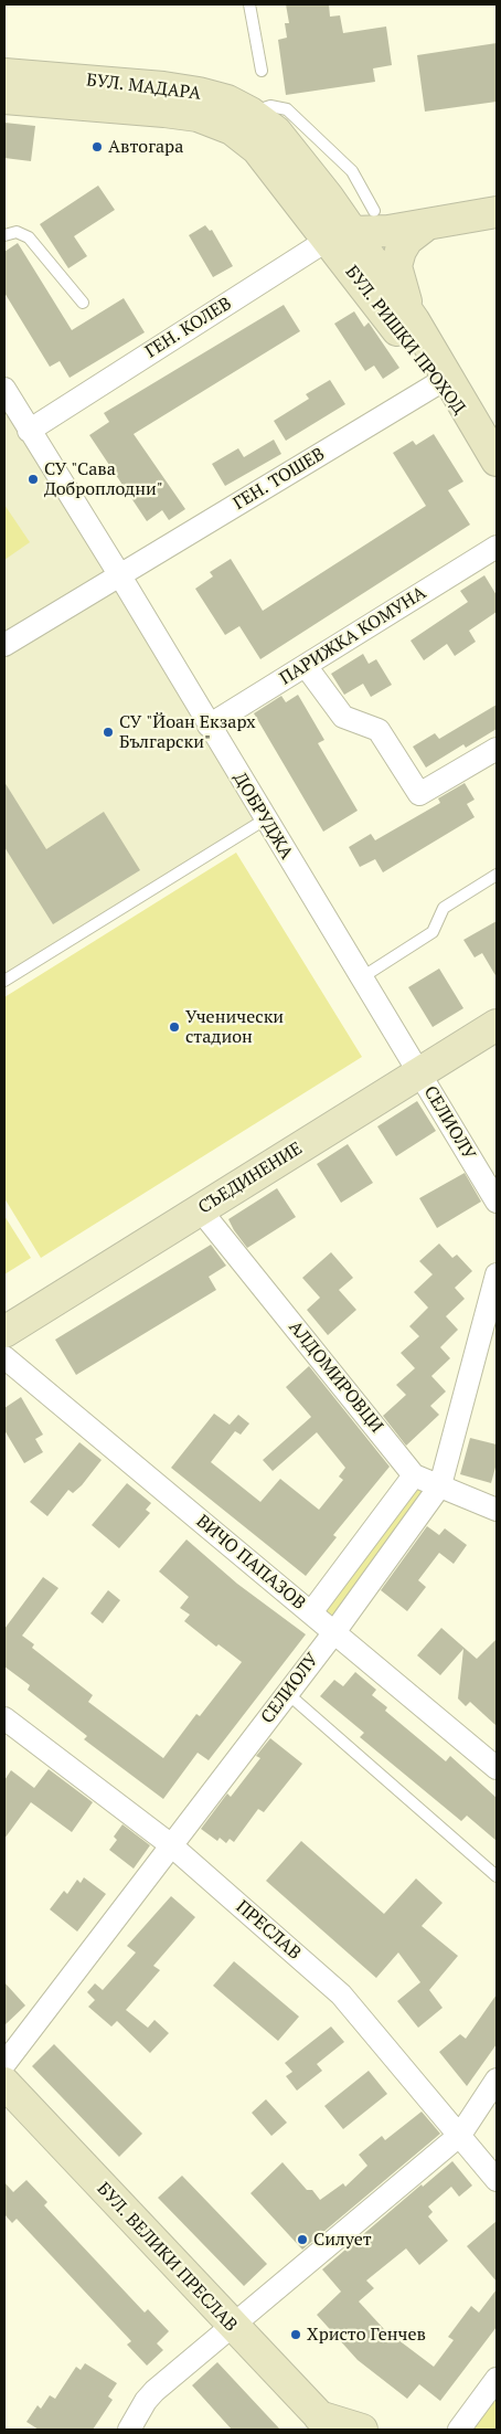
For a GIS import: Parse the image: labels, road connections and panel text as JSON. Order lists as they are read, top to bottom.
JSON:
{
  "streets": {
    "main road": [
      "БУЛ. МАДАРА",
      "БУЛ. РИШКИ ПРОХОД",
      "СЪЕДИНЕНИЕ",
      "БУЛ. ВЕЛИКИ ПРЕСЛАВ"
    ],
    "street": [
      "ГЕН. КОЛЕВ",
      "ГЕН. ТОШЕВ",
      "ПАРИЖКА КОМУНА",
      "ДОБРУДЖА",
      "СЕЛИОЛУ",
      "АЛДОМИРОВЦИ",
      "ВИЧО ПАПАЗОВ",
      "ПРЕСЛАВ"
    ]
  },
  "crossings": [
    ["БУЛ. МАДАРА", "ГЕН. КОЛЕВ"],
    ["БУЛ. МАДАРА", "БУЛ. РИШКИ ПРОХОД"],
    ["ГЕН. КОЛЕВ", "БУЛ. РИШКИ ПРОХОД"],
    ["ГЕН. КОЛЕВ", "ДОБРУДЖА"],
    ["БУЛ. РИШКИ ПРОХОД", "ГЕН. ТОШЕВ"],
    ["ГЕН. ТОШЕВ", "ДОБРУДЖА"],
    ["ПАРИЖКА КОМУНА", "ДОБРУДЖА"],
    ["ДОБРУДЖА", "СЕЛИОЛУ"],
    ["ДОБРУДЖА", "СЪЕДИНЕНИЕ"],
    ["СЕЛИОЛУ", "СЪЕДИНЕНИЕ"],
    ["СЕЛИОЛУ", "АЛДОМИРОВЦИ"],
    ["СЕЛИОЛУ", "ВИЧО ПАПАЗОВ"],
    ["СЕЛИОЛУ", "ПРЕСЛАВ"],
    ["СЪЕДИНЕНИЕ", "АЛДОМИРОВЦИ"]
  ],
  "places": [
    "Автогара",
    "СУ \"Сава Доброплодни\"",
    "СУ \"Йоан Екзарх Български\"",
    "Ученически стадион",
    "Силует",
    "Христо Генчев"
  ]
}
